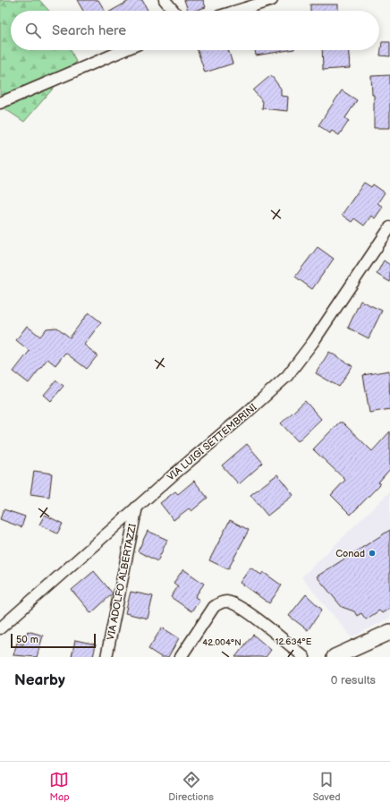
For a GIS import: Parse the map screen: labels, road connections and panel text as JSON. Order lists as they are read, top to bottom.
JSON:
{
  "streets": {
    "street": ["VIA LUIGI SETTEMBRINI", "VIA ADOLFO ALBERTAZZI"]
  },
  "crossings": [
    ["VIA LUIGI SETTEMBRINI", "VIA ADOLFO ALBERTAZZI"]
  ],
  "places": ["Conad"],
  "scale_bar": "50 m",
  "page": {
    "search": "Search here",
    "scale": "50 m",
    "heading": ["Nearby", "0 results"],
    "nav": ["Map", "Directions", "Saved"]
  },
  "coordinates": ["12.634°E", "42.004°N"]
}
